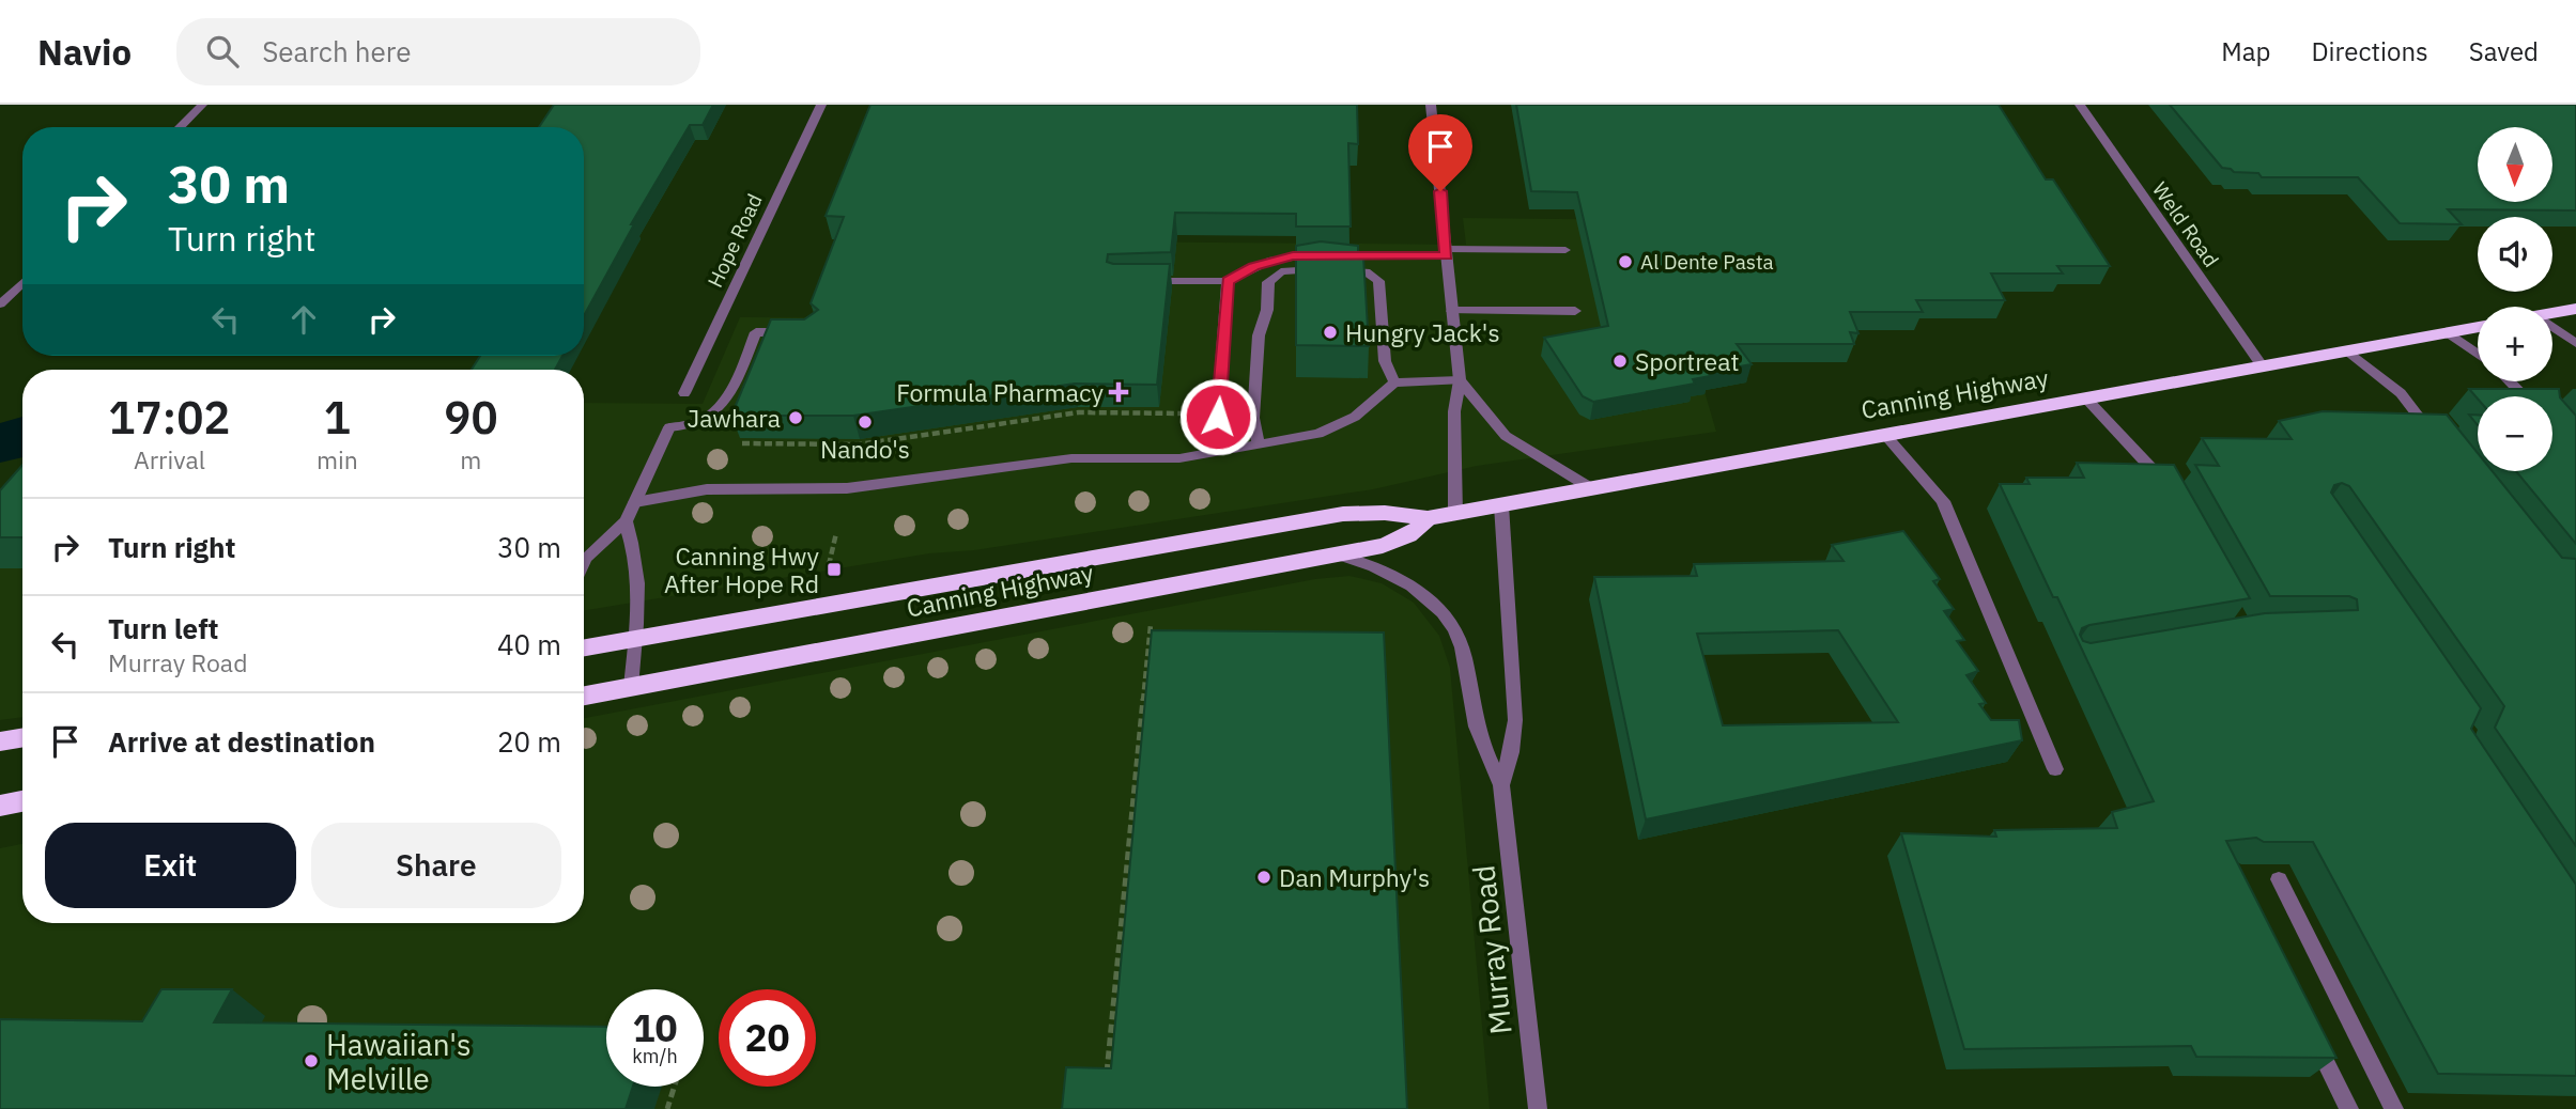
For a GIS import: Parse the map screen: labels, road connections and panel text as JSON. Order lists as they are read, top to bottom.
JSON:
{
  "streets": {
    "highway": ["Canning Highway"],
    "street": ["Weld Road", "Hope Road", "Murray Road"]
  },
  "crossings": [
    ["Weld Road", "Canning Highway"],
    ["Canning Highway", "Murray Road"]
  ],
  "places": {
    "other": [
      "Al Dente Pasta",
      "Hungry Jack's",
      "Sportreat",
      "Jawhara",
      "Nando's",
      "Dan Murphy's",
      "Hawaiian's Melville"
    ],
    "health": ["Formula Pharmacy"],
    "transit": ["Canning Hwy After Hope Rd"]
  },
  "north": "bottom",
  "page": {
    "header": "Navio",
    "search": "Search here",
    "nav": ["Map", "Directions", "Saved"],
    "map_buttons": ["+", "−"],
    "turn": ["30 m", "Turn right"],
    "eta": [
      "17:02",
      "Arrival",
      "1",
      "min",
      "90",
      "m"
    ],
    "list": [
      {
        "name": "Turn right",
        "value": "30 m"
      },
      {
        "name": "Turn left",
        "note": "Murray Road",
        "value": "40 m"
      },
      {
        "name": "Arrive at destination",
        "value": "20 m"
      }
    ],
    "buttons": ["Exit", "Share"],
    "speed": "10 km/h",
    "limit": "20"
  }
}
